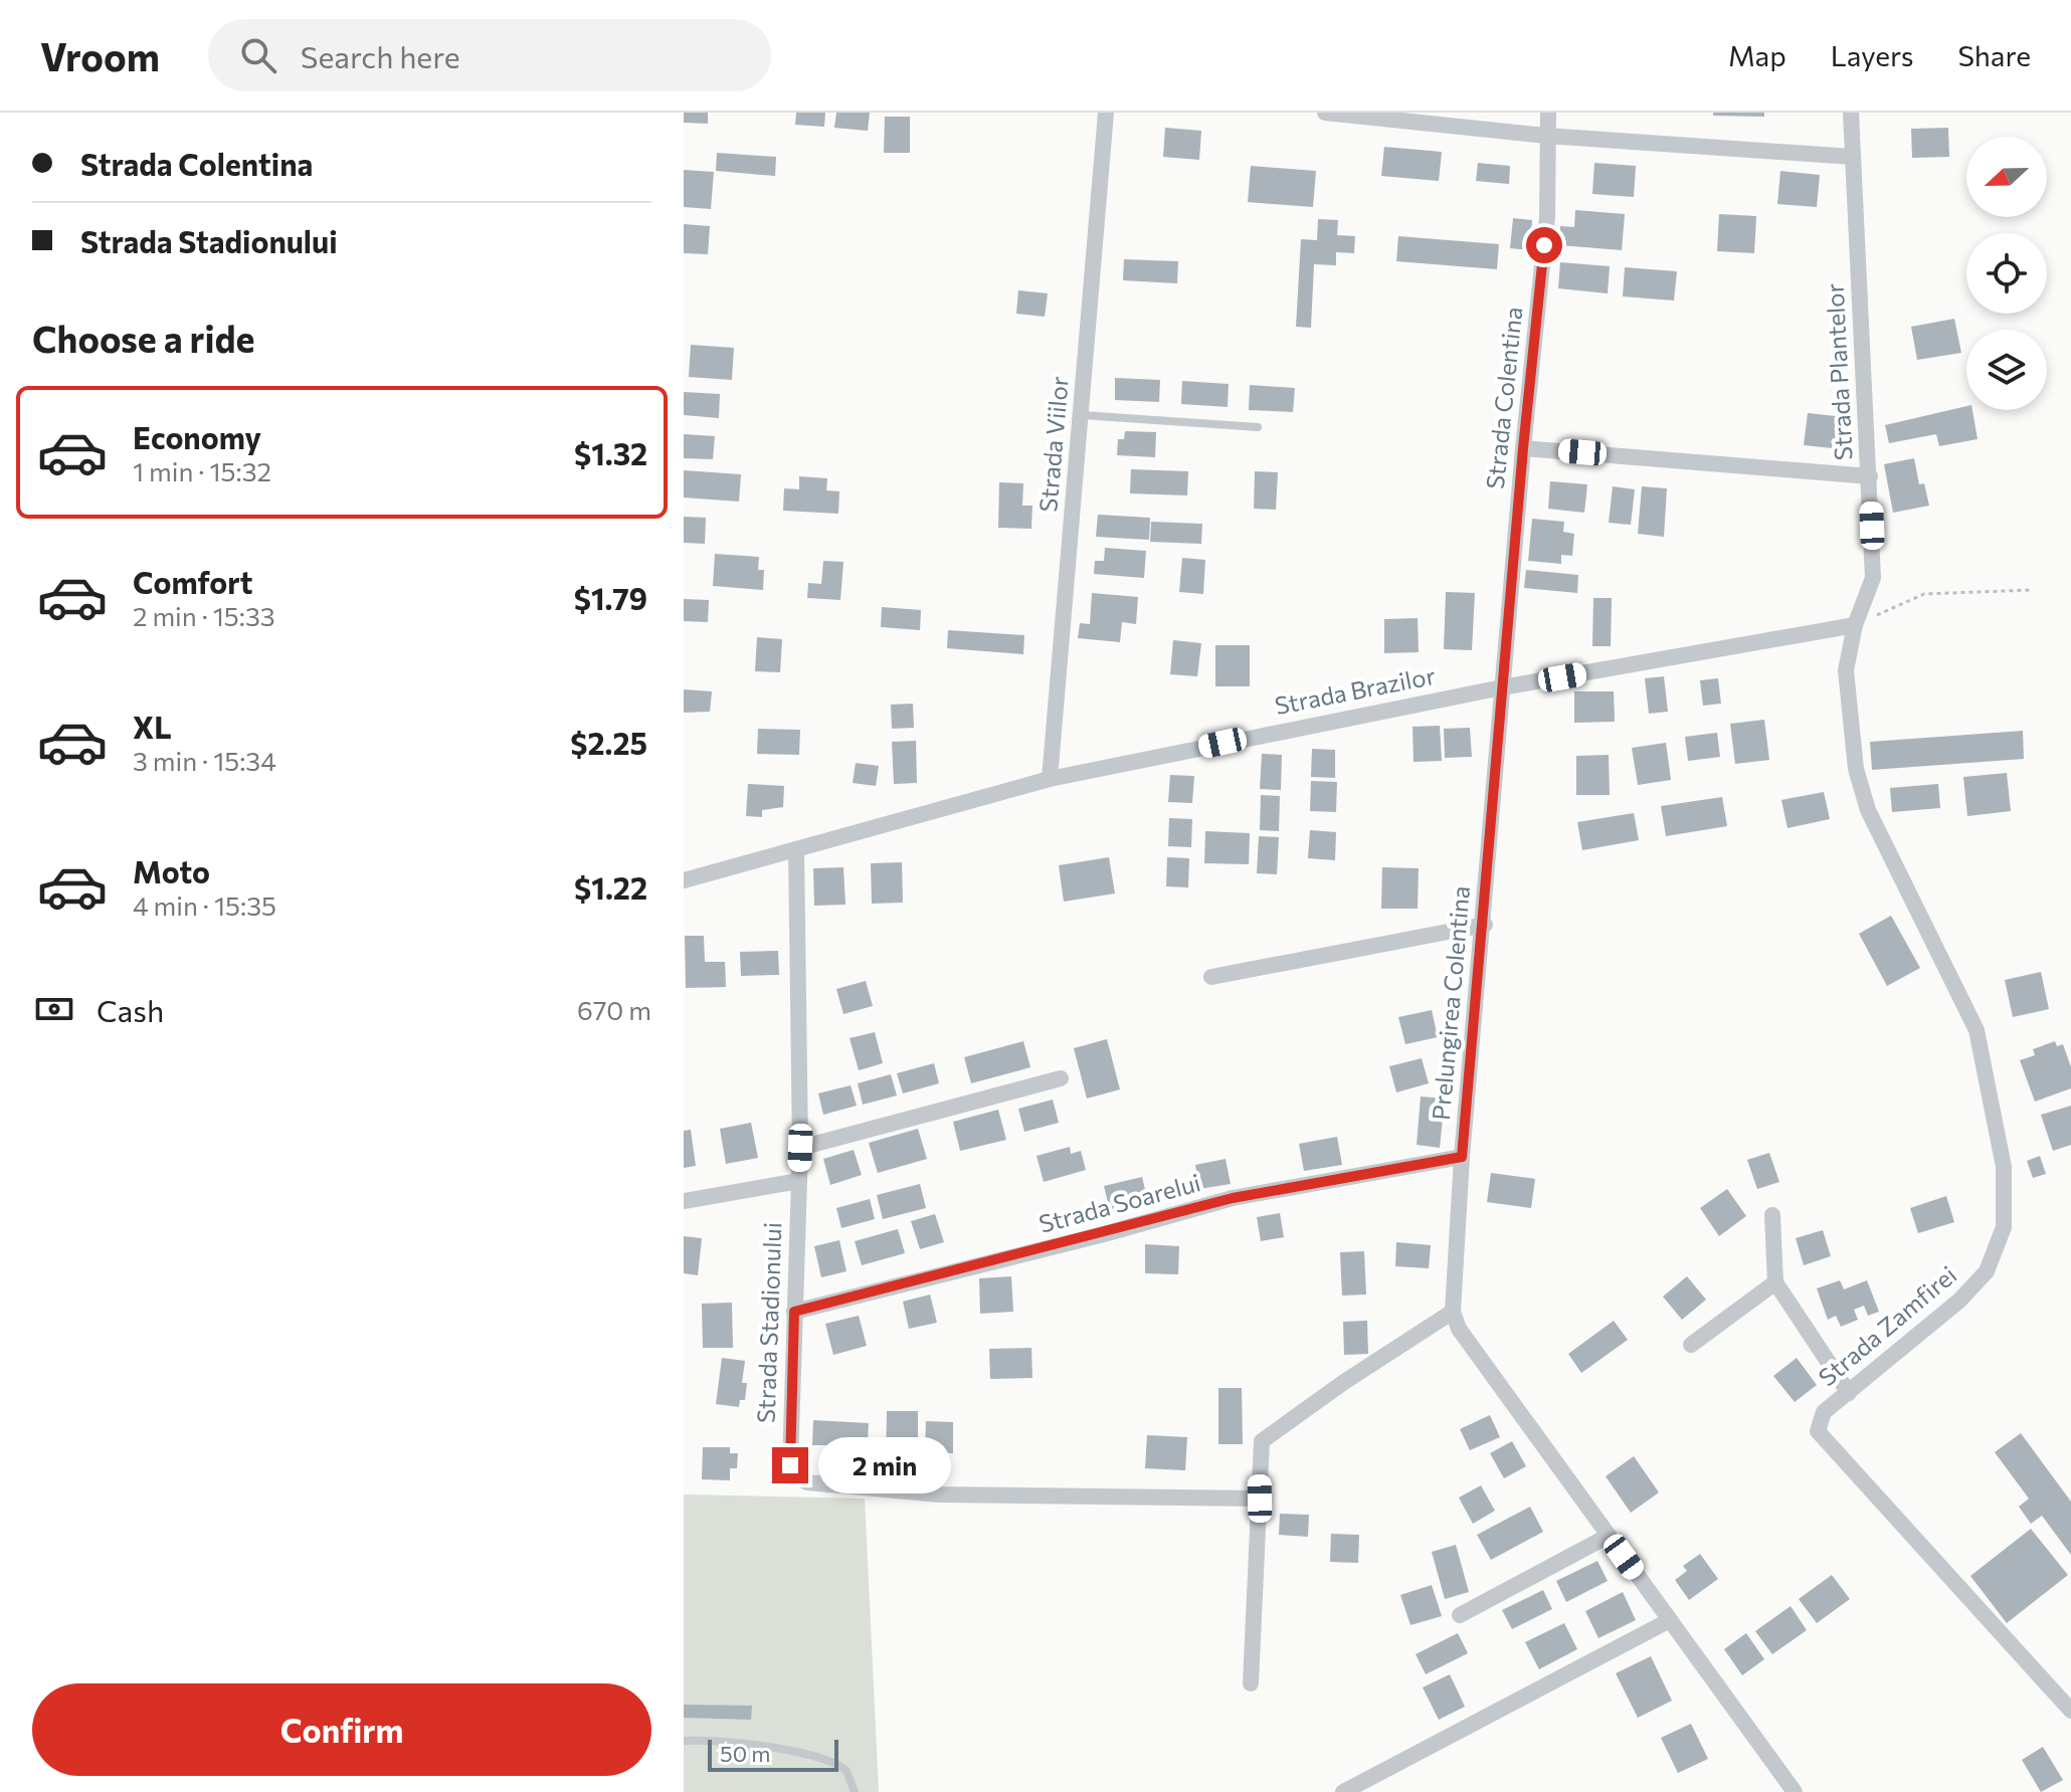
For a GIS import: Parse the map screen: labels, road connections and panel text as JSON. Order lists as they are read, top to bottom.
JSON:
{
  "streets": {
    "street": [
      "Strada Plantelor",
      "Strada Colentina",
      "Strada Viilor",
      "Strada Brazilor",
      "Prelungirea Colentina",
      "Strada Soarelui",
      "Strada Stadionului",
      "Strada Zamfirei"
    ]
  },
  "crossings": [
    ["Strada Plantelor", "Strada Brazilor"],
    ["Strada Plantelor", "Strada Zamfirei"],
    ["Strada Colentina", "Strada Brazilor"],
    ["Strada Colentina", "Prelungirea Colentina"],
    ["Strada Viilor", "Strada Brazilor"],
    ["Strada Brazilor", "Prelungirea Colentina"],
    ["Strada Brazilor", "Strada Stadionului"],
    ["Strada Brazilor", "Strada Zamfirei"],
    ["Prelungirea Colentina", "Strada Soarelui"],
    ["Strada Soarelui", "Strada Stadionului"]
  ],
  "scale_bar": "50 m",
  "north": "left",
  "page": {
    "header": "Vroom",
    "search": "Search here",
    "nav": ["Map", "Layers", "Share"],
    "banner": ["Strada Colentina", "Strada Stadionului"],
    "heading": "Choose a ride",
    "list": [
      {
        "name": "Economy",
        "note": "1 min · 15:32",
        "value": "$1.32"
      },
      {
        "name": "Comfort",
        "note": "2 min · 15:33",
        "value": "$1.79"
      },
      {
        "name": "XL",
        "note": "3 min · 15:34",
        "value": "$2.25"
      },
      {
        "name": "Moto",
        "note": "4 min · 15:35",
        "value": "$1.22"
      }
    ],
    "pay": ["Cash", "670 m"],
    "bubble": "2 min",
    "buttons": "Confirm",
    "scale": "50 m"
  }
}
